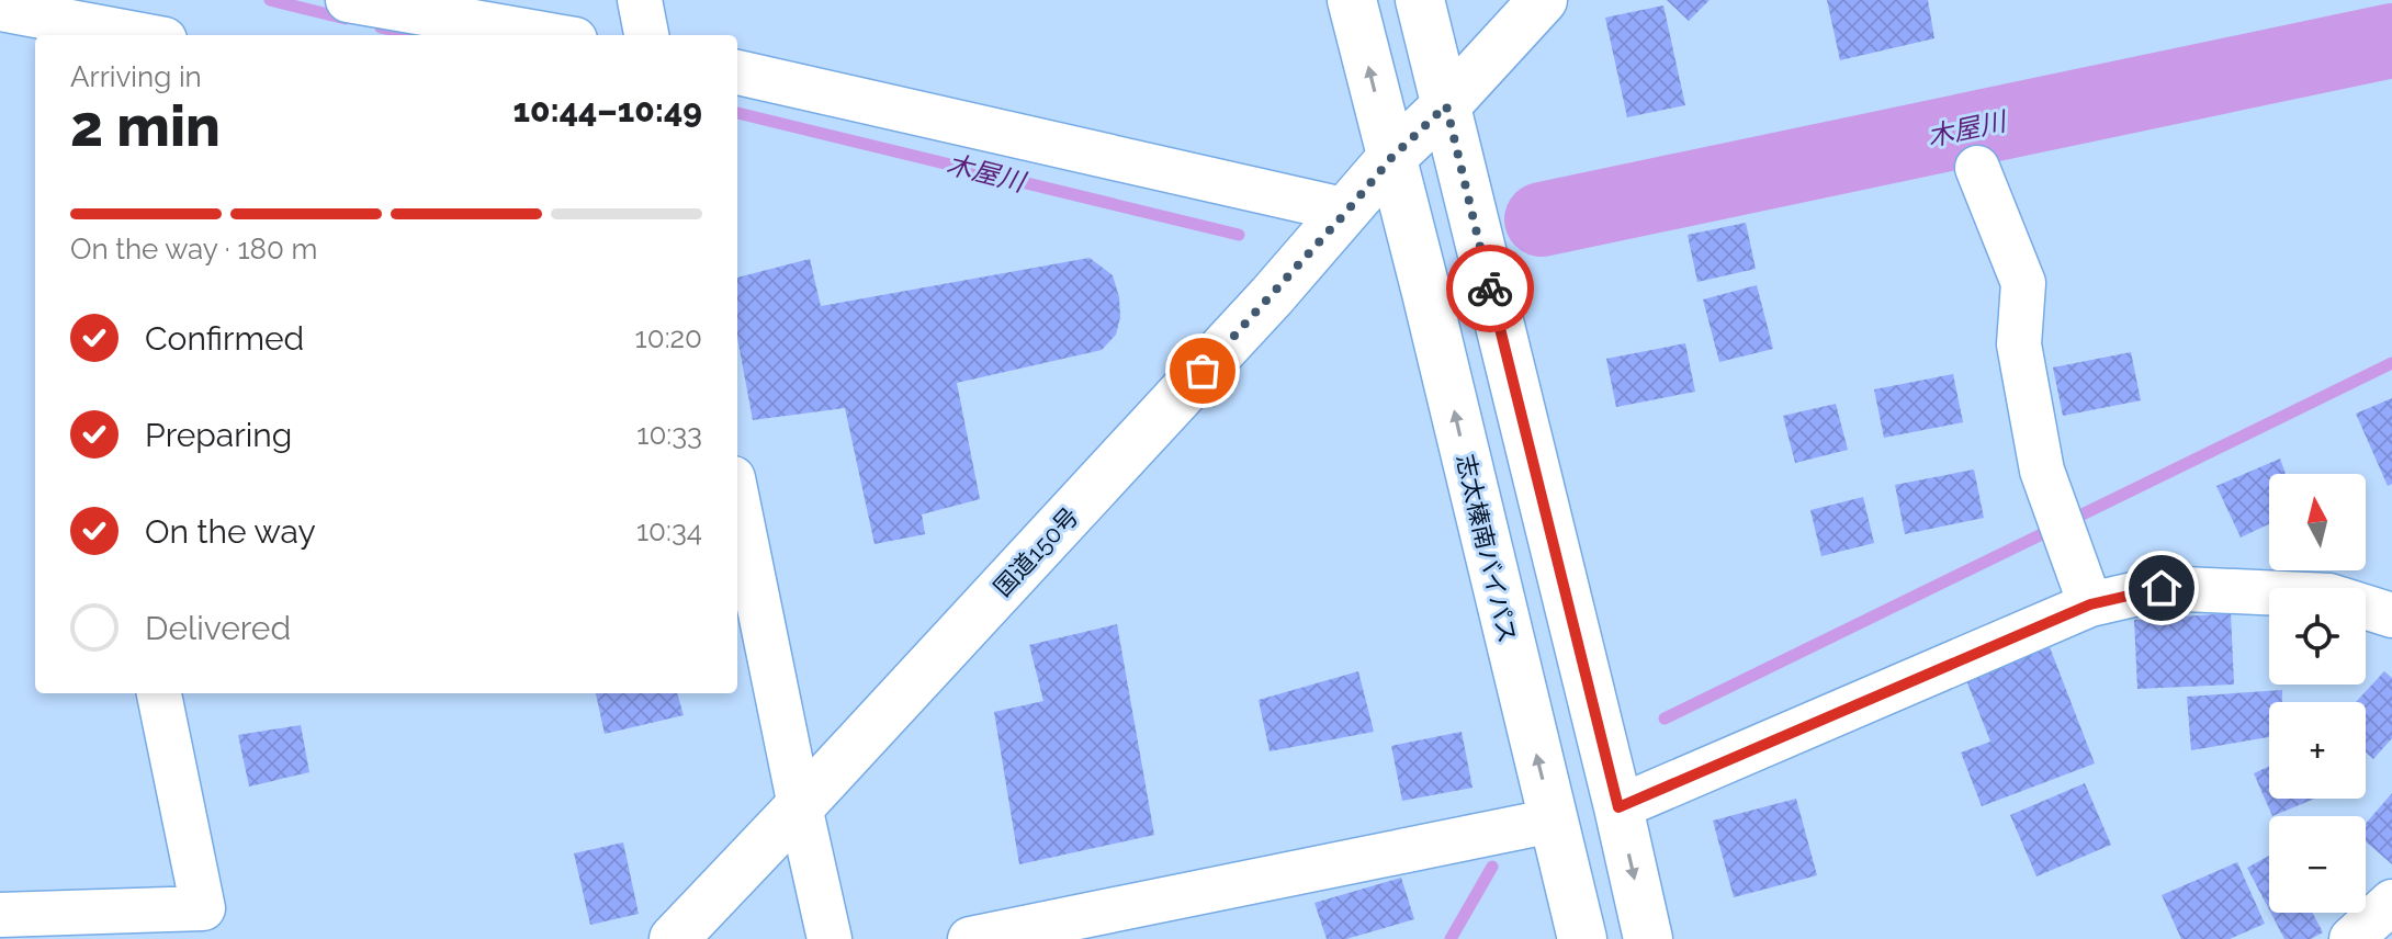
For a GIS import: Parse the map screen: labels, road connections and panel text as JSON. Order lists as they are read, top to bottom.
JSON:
{
  "streets": {
    "main road": ["志太榛南バイパス", "国道150号"]
  },
  "crossings": [
    ["志太榛南バイパス", "国道150号"]
  ],
  "water": ["木屋川"],
  "north": "top",
  "page": {
    "heading": ["2 min", "Arriving in", "10:44–10:49"],
    "bar": "On the way · 180 m",
    "list": [
      ["Confirmed", "10:20"],
      ["Preparing", "10:33"],
      ["On the way", "10:34"],
      "Delivered"
    ],
    "map_buttons": ["+", "−"]
  }
}
